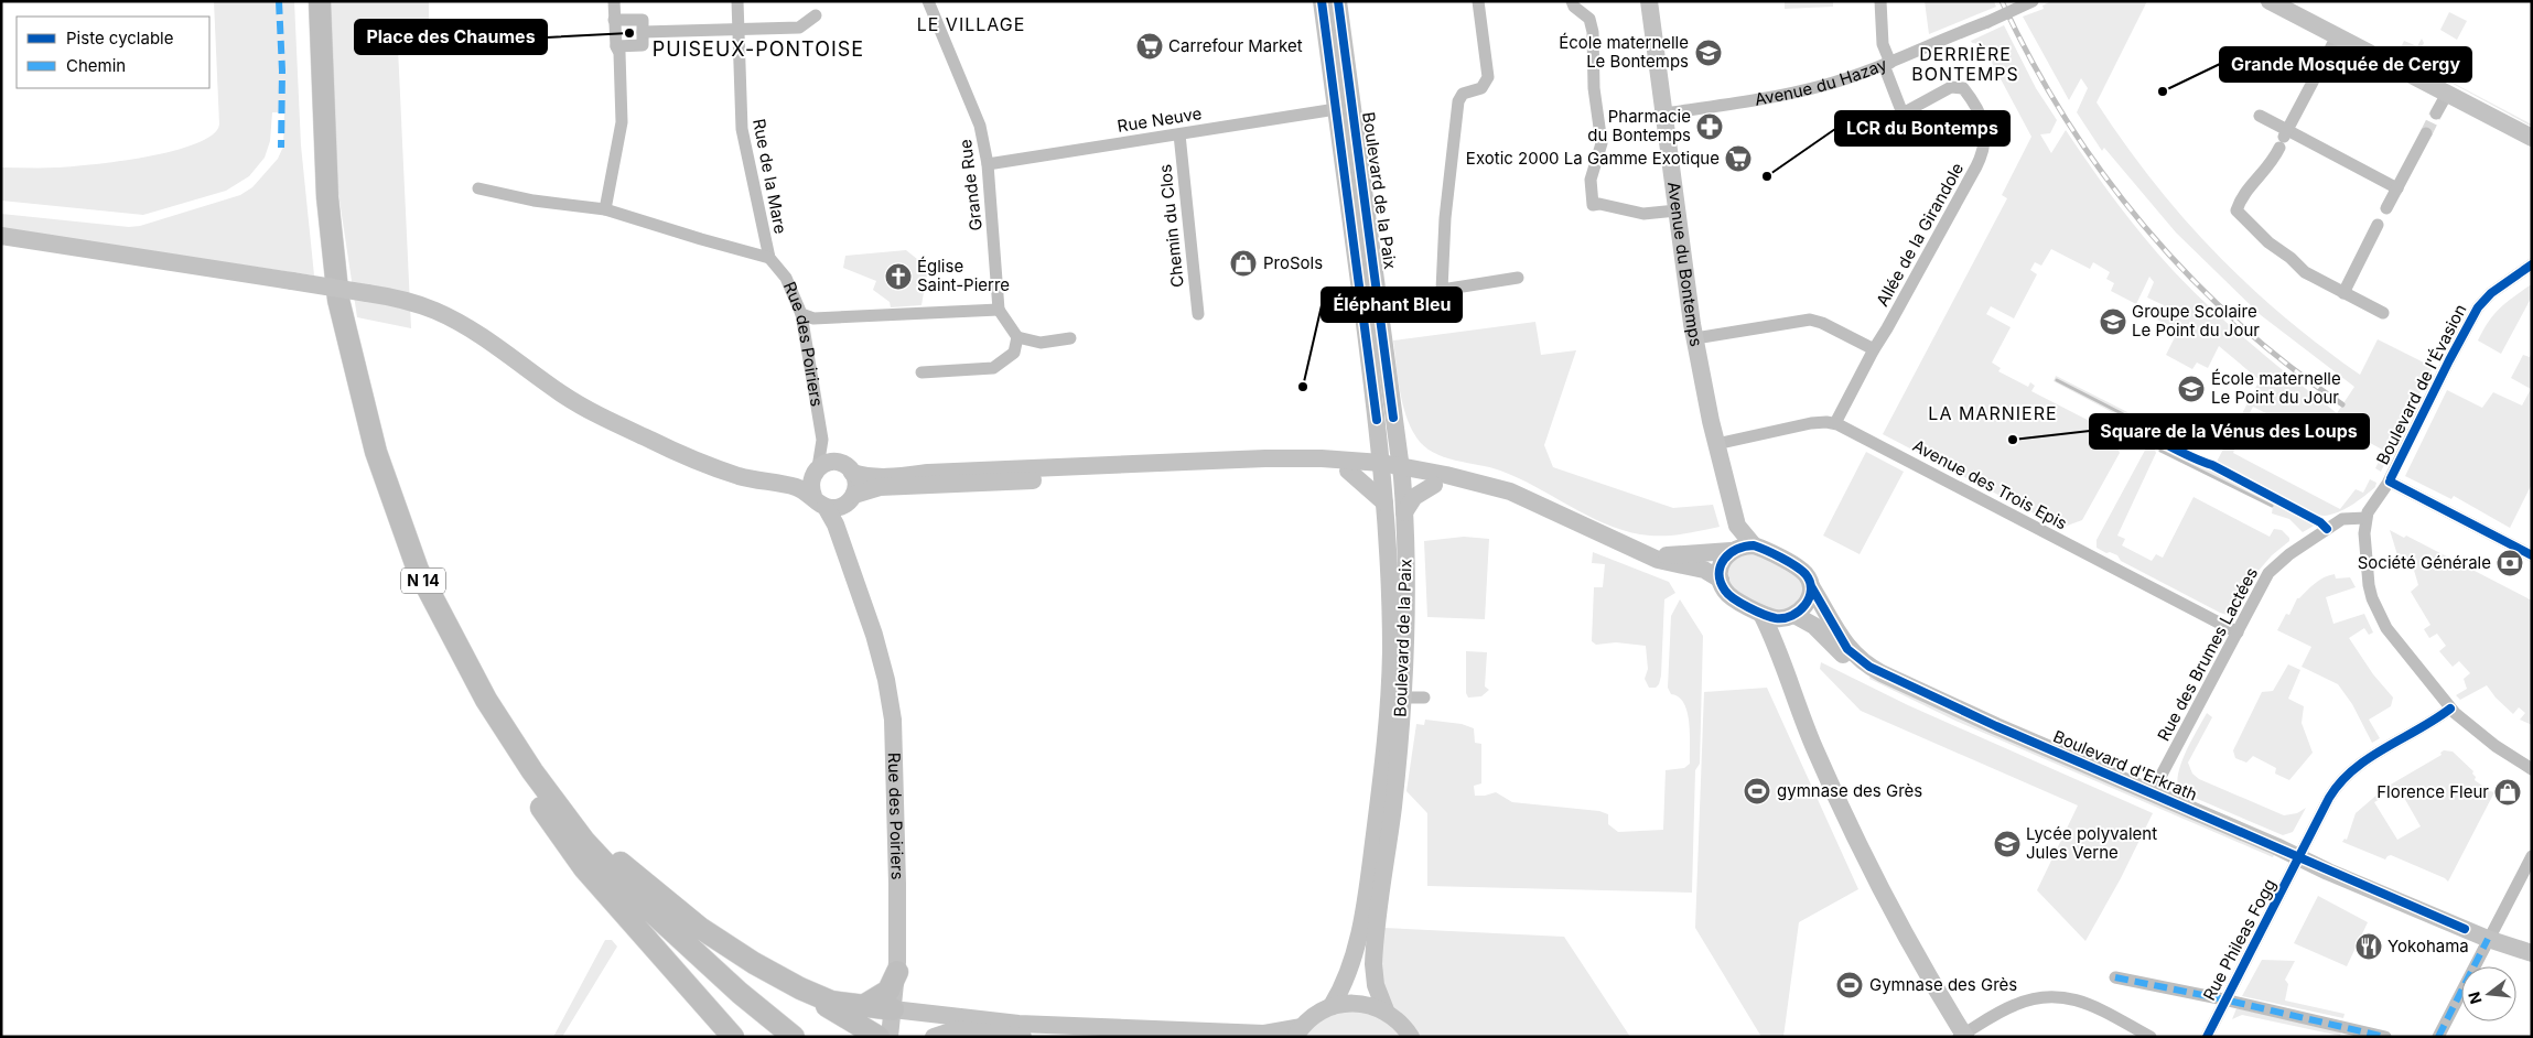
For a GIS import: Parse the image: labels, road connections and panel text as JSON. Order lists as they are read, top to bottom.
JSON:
{
  "streets": {
    "highway": ["N 14"],
    "main road": [
      "Boulevard de la Paix",
      "Avenue du Bontemps",
      "Rue des Poiriers",
      "Boulevard d'Erkrath"
    ],
    "street": [
      "Avenue du Hazay",
      "Rue Neuve",
      "Rue de la Mare",
      "Grande Rue",
      "Chemin du Clos",
      "Allée de la Girandole",
      "Boulevard de l'Évasion",
      "Avenue des Trois Epis",
      "Rue des Brumes Lactées",
      "Rue Phileas Fogg"
    ]
  },
  "crossings": [
    ["Avenue du Hazay", "Allée de la Girandole"],
    ["Avenue du Hazay", "Avenue du Bontemps"],
    ["Rue Neuve", "Grande Rue"],
    ["Rue Neuve", "Boulevard de la Paix"],
    ["Rue Neuve", "Chemin du Clos"],
    ["Rue de la Mare", "Rue des Poiriers"],
    ["Allée de la Girandole", "Avenue des Trois Epis"],
    ["Avenue du Bontemps", "Avenue des Trois Epis"],
    ["Avenue du Bontemps", "Boulevard d'Erkrath"],
    ["Boulevard de l'Évasion", "Rue des Brumes Lactées"],
    ["Avenue des Trois Epis", "Rue des Brumes Lactées"],
    ["Rue des Brumes Lactées", "Boulevard d'Erkrath"],
    ["Boulevard d'Erkrath", "Rue Phileas Fogg"]
  ],
  "districts": [
    "LE VILLAGE",
    "PUISEUX-PONTOISE",
    "DERRIÈRE BONTEMPS",
    "LA MARNIERE"
  ],
  "places": {
    "other": [
      "Place des Chaumes",
      "Grande Mosquée de Cergy",
      "LCR du Bontemps",
      "Éléphant Bleu",
      "Square de la Vénus des Loups"
    ],
    "supermarket": ["Carrefour Market", "Exotic 2000 La Gamme Exotique"],
    "school or university": [
      "École maternelle Le Bontemps",
      "Groupe Scolaire Le Point du Jour",
      "École maternelle Le Point du Jour",
      "Lycée polyvalent Jules Verne"
    ],
    "pharmacy": ["Pharmacie du Bontemps"],
    "shop": ["ProSols", "Florence Fleur"],
    "church": ["Église Saint-Pierre"],
    "bank": ["Société Générale"],
    "sports": ["gymnase des Grès", "Gymnase des Grès"],
    "restaurant": ["Yokohama"]
  },
  "legend": ["Piste cyclable", "Chemin"],
  "north": "left"
}
